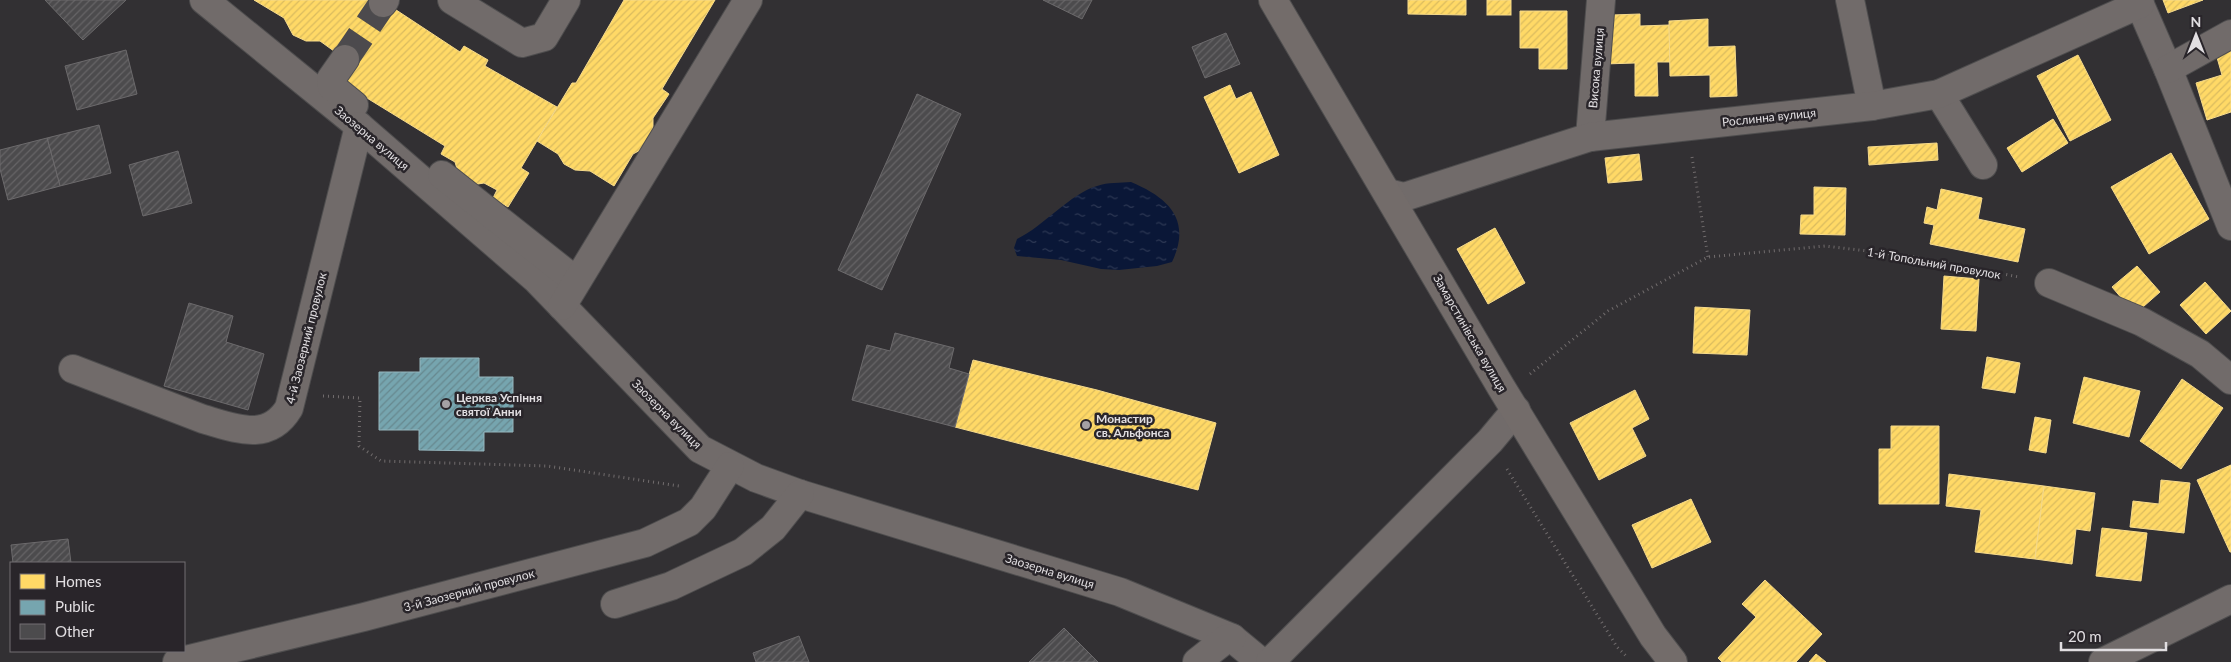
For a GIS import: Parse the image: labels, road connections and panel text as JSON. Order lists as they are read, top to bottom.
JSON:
{
  "streets": {
    "main road": ["Замарстинівська вулиця"],
    "street": [
      "Висока вулиця",
      "Рослинна вулиця",
      "Заозерна вулиця",
      "4-й Заозерний провулок",
      "3-й Заозерний провулок"
    ],
    "path": ["1-й Топольний провулок"]
  },
  "crossings": [
    ["Висока вулиця", "Рослинна вулиця"],
    ["Рослинна вулиця", "Замарстинівська вулиця"],
    ["Заозерна вулиця", "4-й Заозерний провулок"],
    ["Заозерна вулиця", "3-й Заозерний провулок"],
    ["1-й Топольний провулок", "Замарстинівська вулиця"]
  ],
  "places": ["Церква Успіння святої Анни", "Монастир св. Альфонса"],
  "legend": ["Homes", "Public", "Other"],
  "scale_bar": "20 m",
  "north": "top"
}
